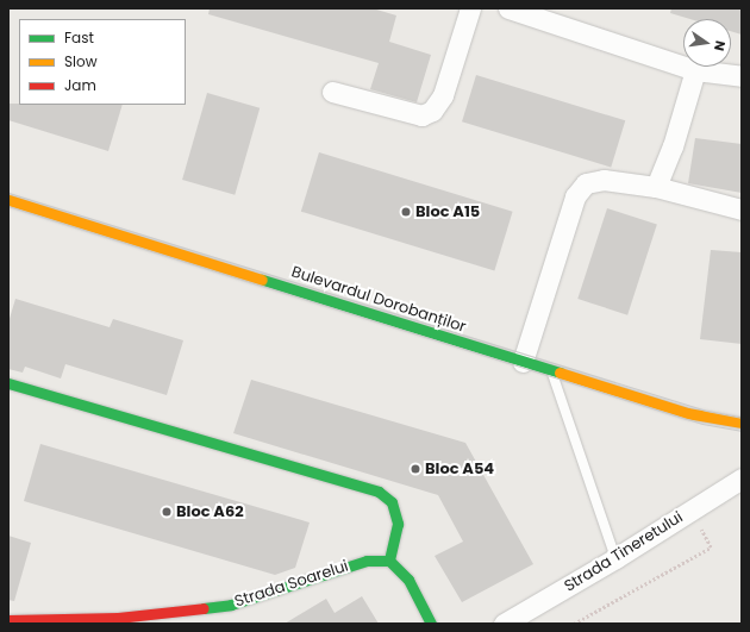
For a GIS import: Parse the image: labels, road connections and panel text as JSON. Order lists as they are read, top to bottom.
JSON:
{
  "streets": {
    "street": ["Bulevardul Dorobanților", "Strada Tineretului", "Strada Soarelui"]
  },
  "places": ["Bloc A15", "Bloc A54", "Bloc A62"],
  "legend": ["Fast", "Slow", "Jam"],
  "north": "right"
}
